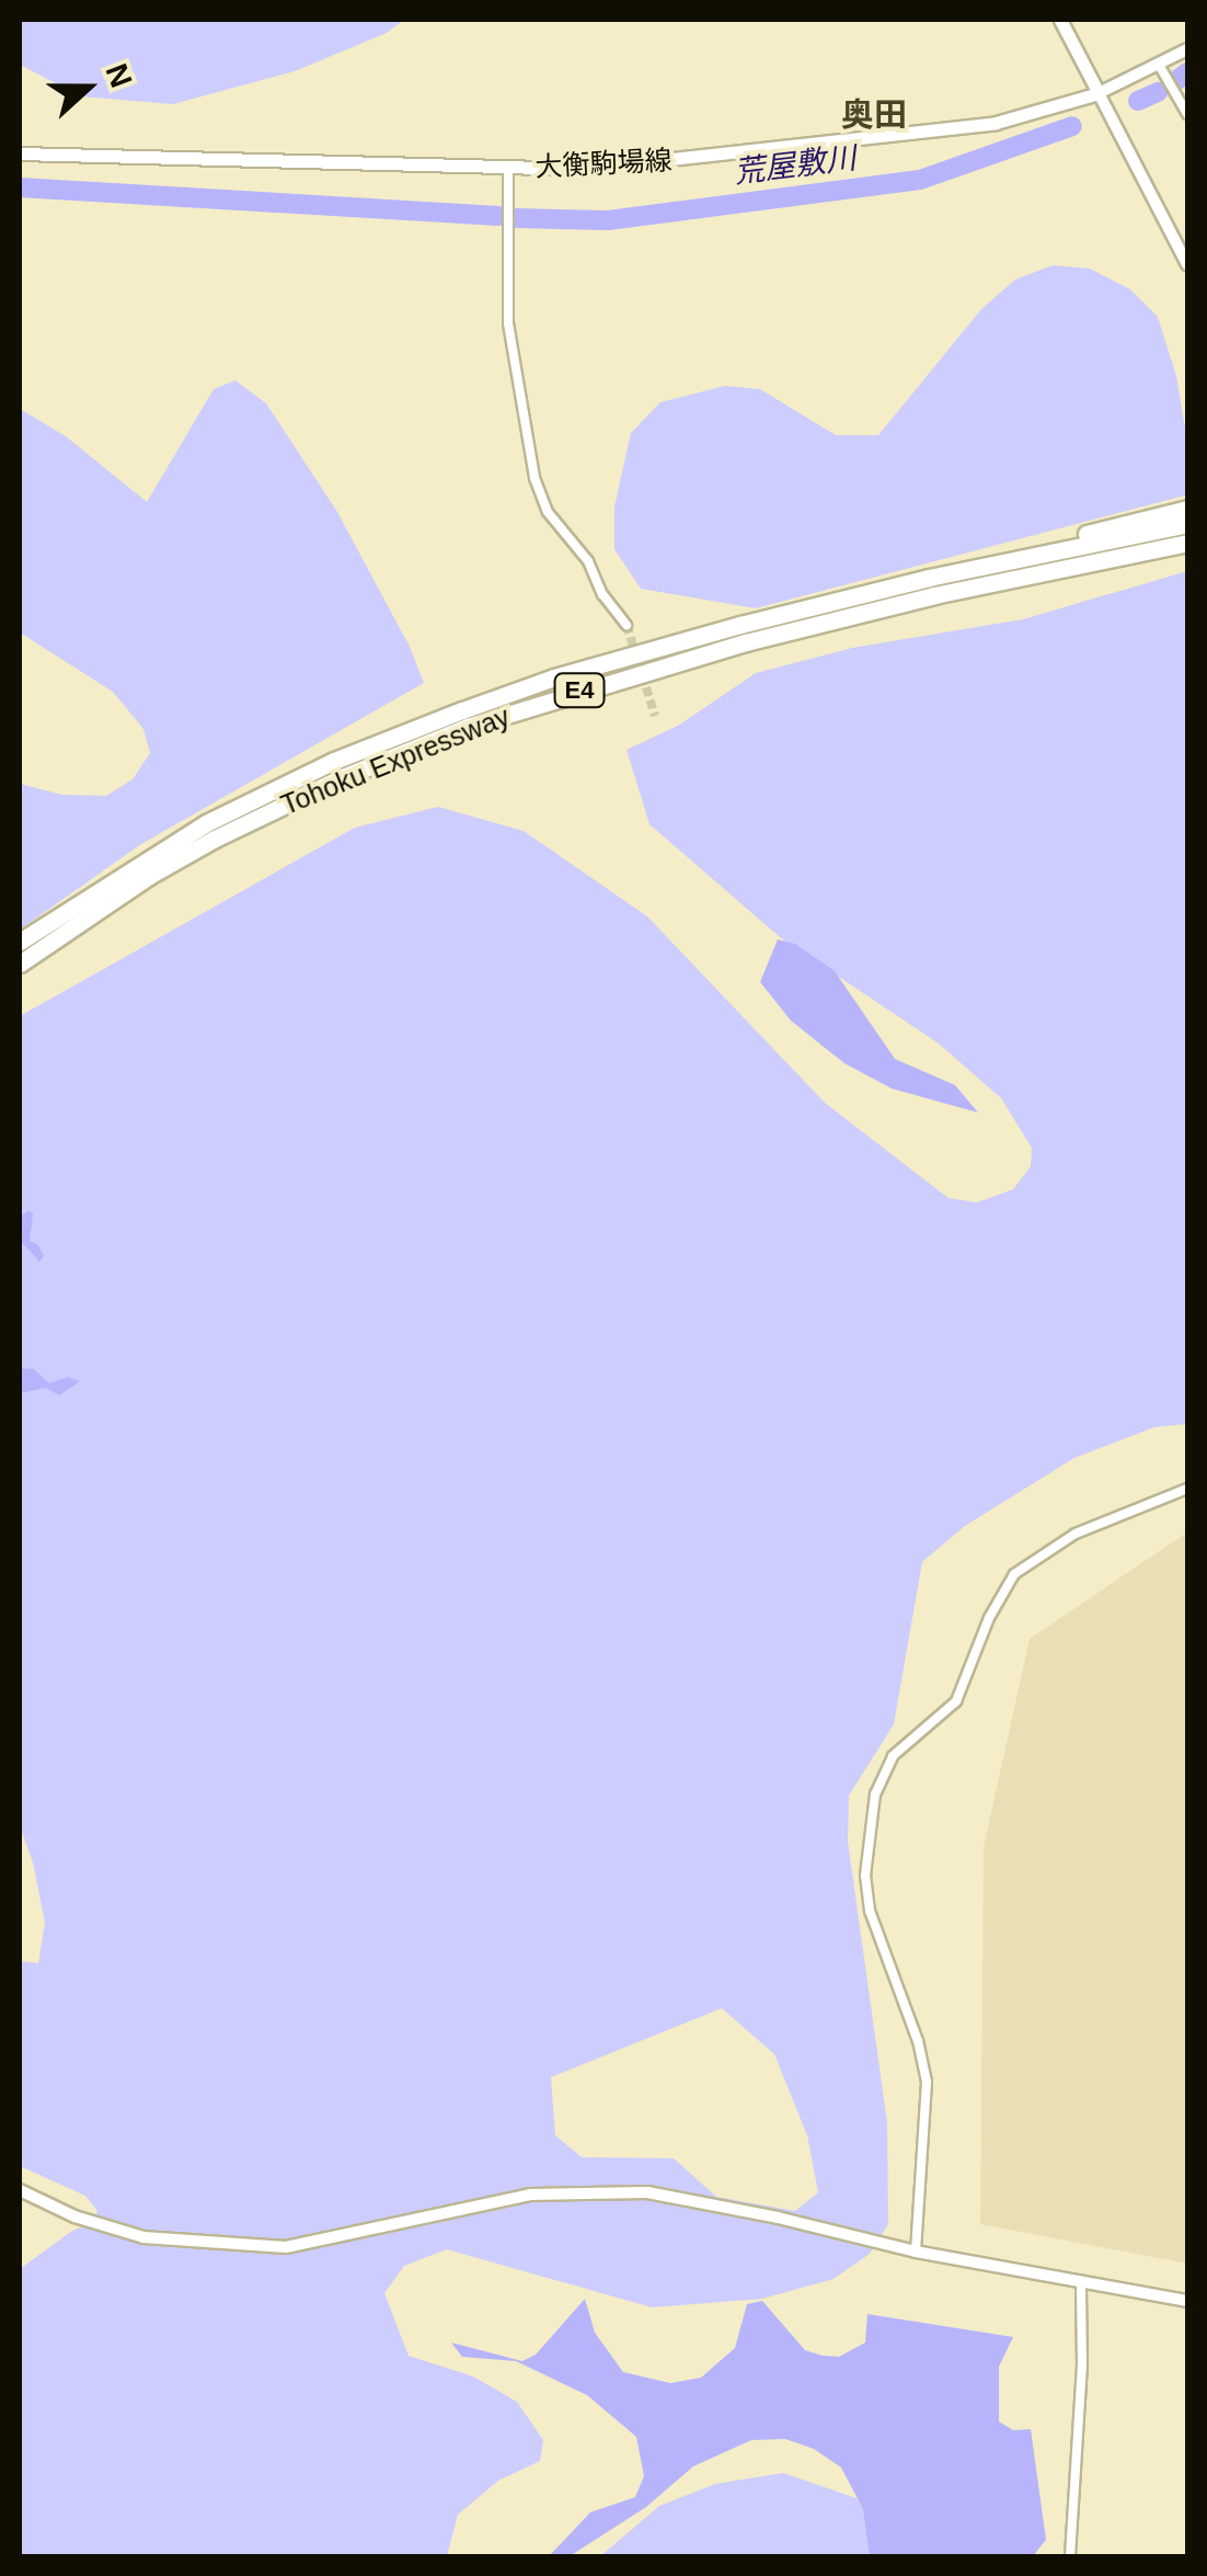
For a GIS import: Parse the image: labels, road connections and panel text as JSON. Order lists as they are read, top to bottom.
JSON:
{
  "streets": {
    "highway": ["E4", "Tohoku Expressway"],
    "main road": ["大衡駒場線"]
  },
  "districts": ["奥田"],
  "water": ["荒屋敷川"],
  "north": "right"
}
